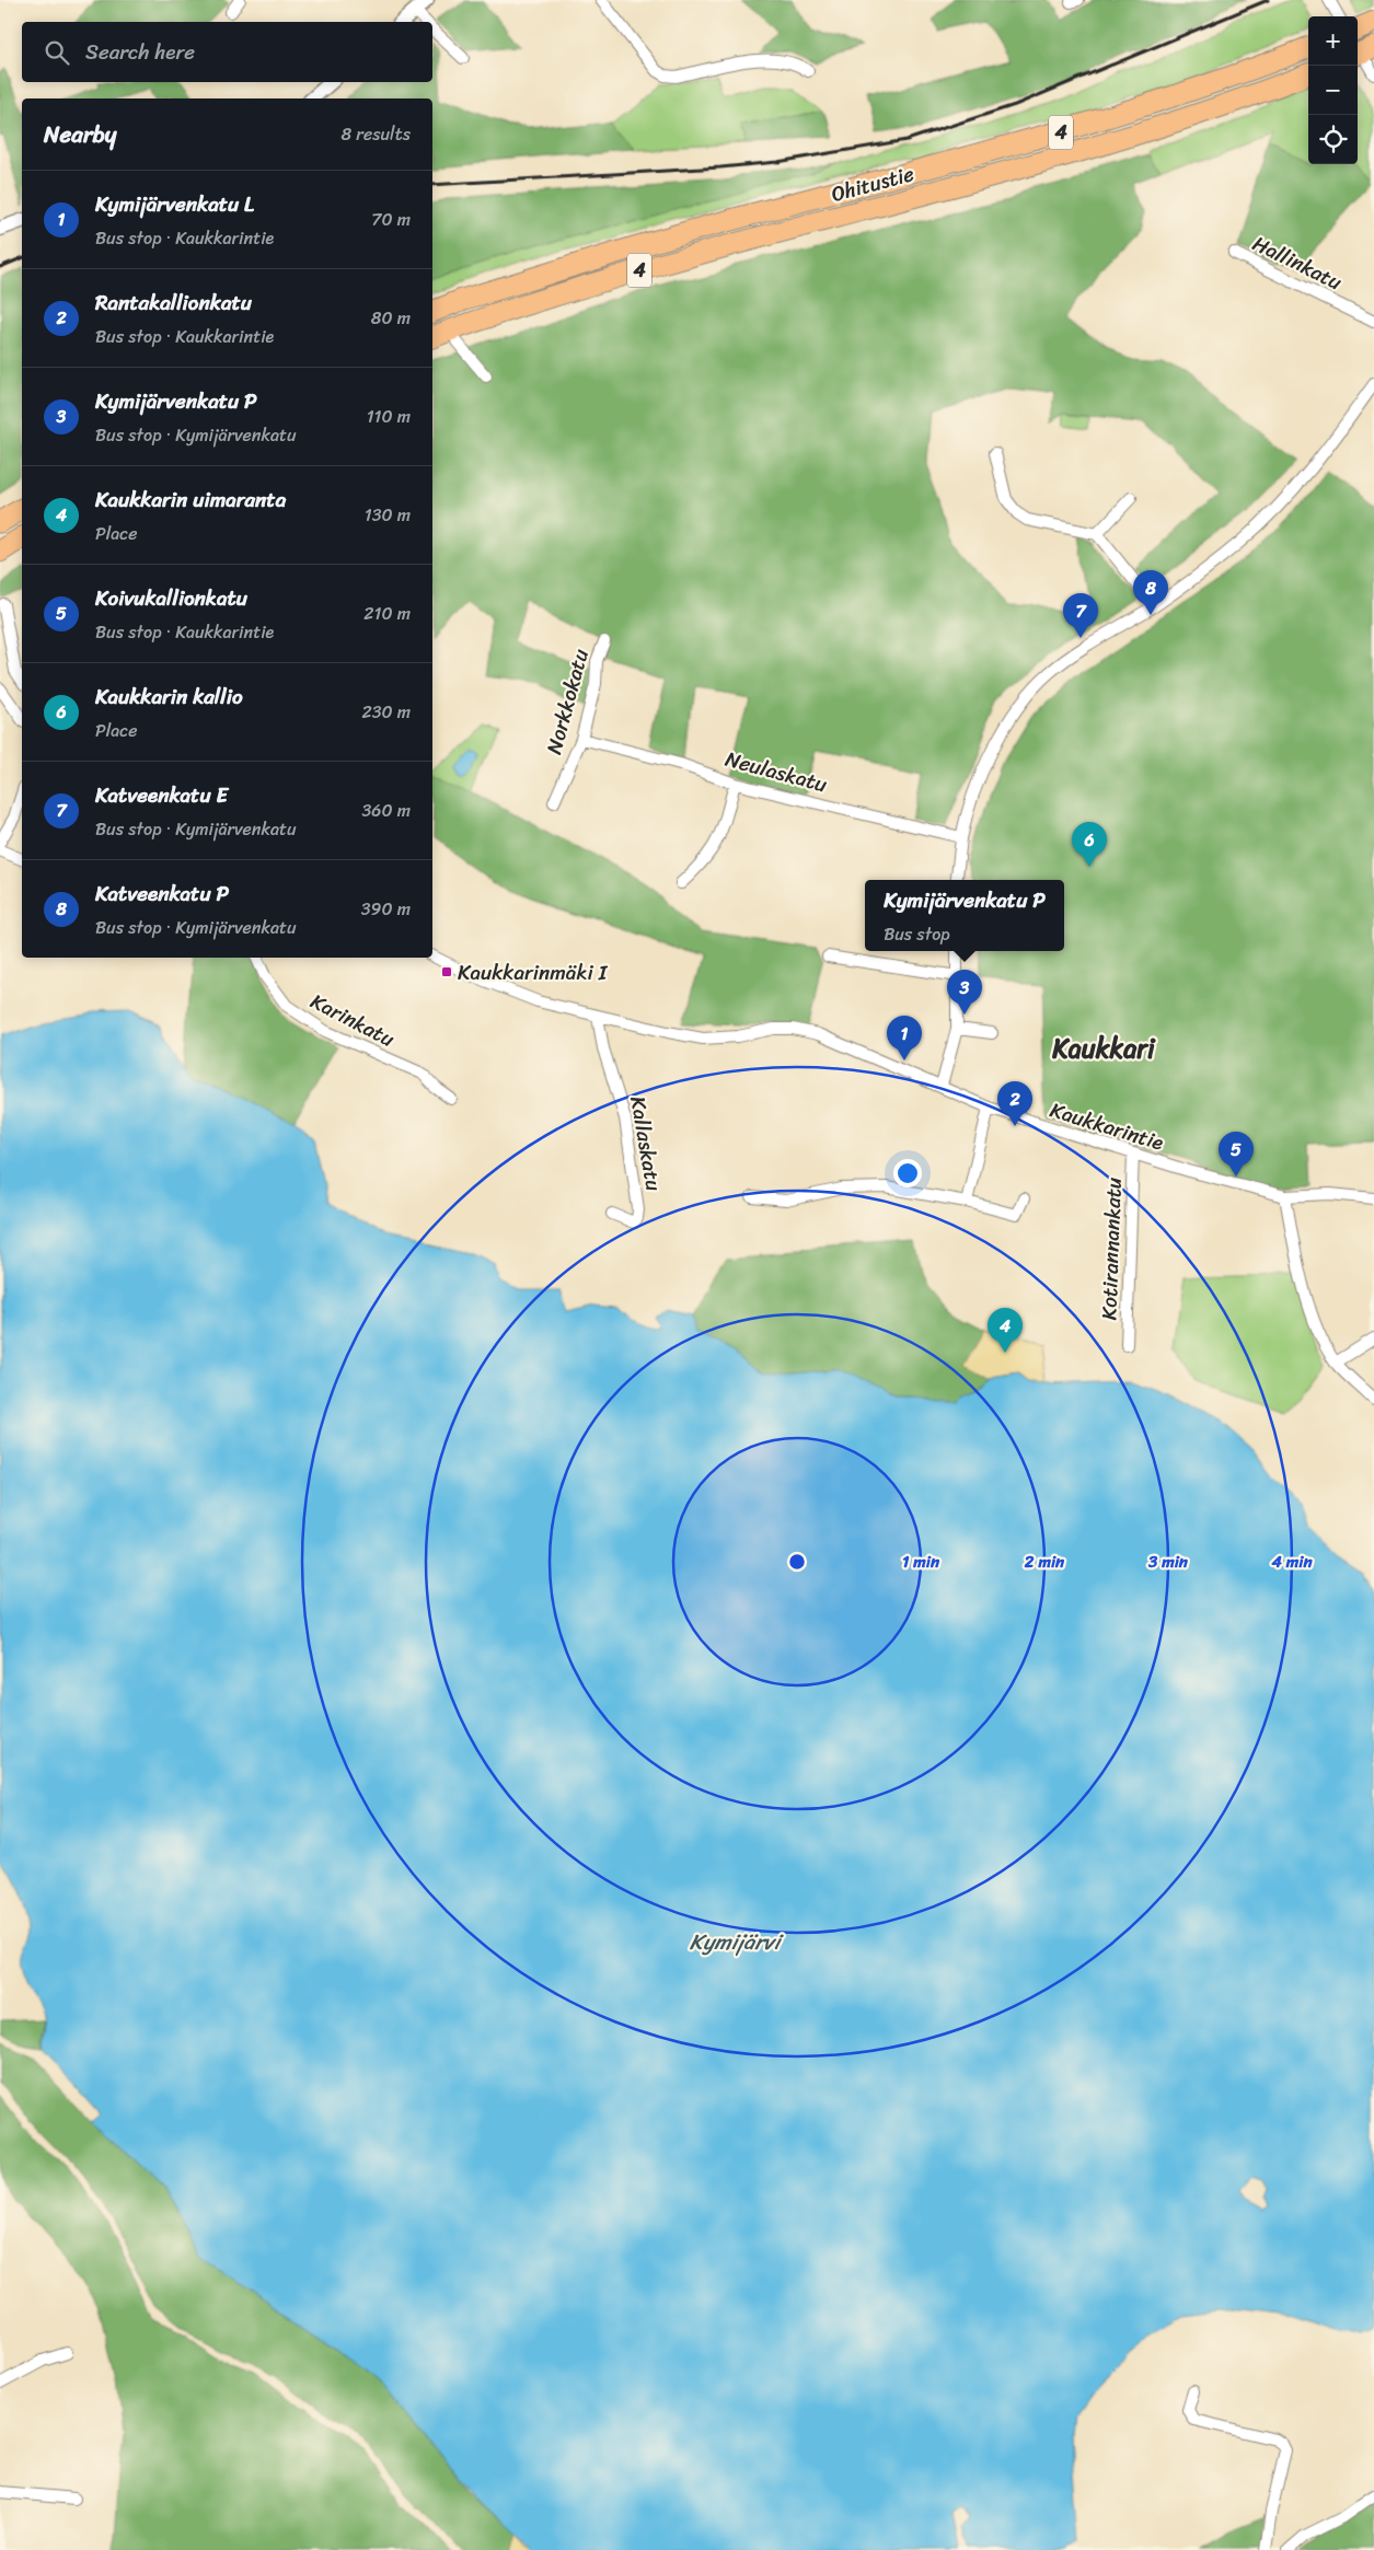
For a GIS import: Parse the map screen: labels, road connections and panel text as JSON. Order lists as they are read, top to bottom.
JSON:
{
  "streets": {
    "highway": ["4", "Ohitustie"],
    "street": [
      "Hallinkatu",
      "Norkkokatu",
      "Neulaskatu",
      "Karinkatu",
      "Kaukkarintie",
      "Kallaskatu",
      "Kotirannankatu"
    ]
  },
  "crossings": [
    ["Norkkokatu", "Neulaskatu"],
    ["Kaukkarintie", "Kallaskatu"],
    ["Kaukkarintie", "Kotirannankatu"]
  ],
  "districts": ["Kaukkari"],
  "water": ["Kymijärvi"],
  "places": {
    "transit": ["Kaukkarinmäki I"]
  },
  "page": {
    "map_buttons": ["+", "−"],
    "search": "Search here",
    "heading": ["Nearby", "8 results"],
    "list": [
      {
        "mark": "1",
        "name": "Kymijärvenkatu L",
        "note": "Bus stop · Kaukkarintie",
        "value": "70 m"
      },
      {
        "mark": "2",
        "name": "Rantakallionkatu",
        "note": "Bus stop · Kaukkarintie",
        "value": "80 m"
      },
      {
        "mark": "3",
        "name": "Kymijärvenkatu P",
        "note": "Bus stop · Kymijärvenkatu",
        "value": "110 m"
      },
      {
        "mark": "4",
        "name": "Kaukkarin uimaranta",
        "note": "Place",
        "value": "130 m"
      },
      {
        "mark": "5",
        "name": "Koivukallionkatu",
        "note": "Bus stop · Kaukkarintie",
        "value": "210 m"
      },
      {
        "mark": "6",
        "name": "Kaukkarin kallio",
        "note": "Place",
        "value": "230 m"
      },
      {
        "mark": "7",
        "name": "Katveenkatu E",
        "note": "Bus stop · Kymijärvenkatu",
        "value": "360 m"
      },
      {
        "mark": "8",
        "name": "Katveenkatu P",
        "note": "Bus stop · Kymijärvenkatu",
        "value": "390 m"
      }
    ],
    "pins": [
      "8",
      "7",
      "6",
      "3",
      "1",
      "2",
      "5",
      "4"
    ],
    "popup": ["Kymijärvenkatu P", "Bus stop"]
  },
  "rings": [
    "1 min",
    "2 min",
    "3 min",
    "4 min"
  ]
}
